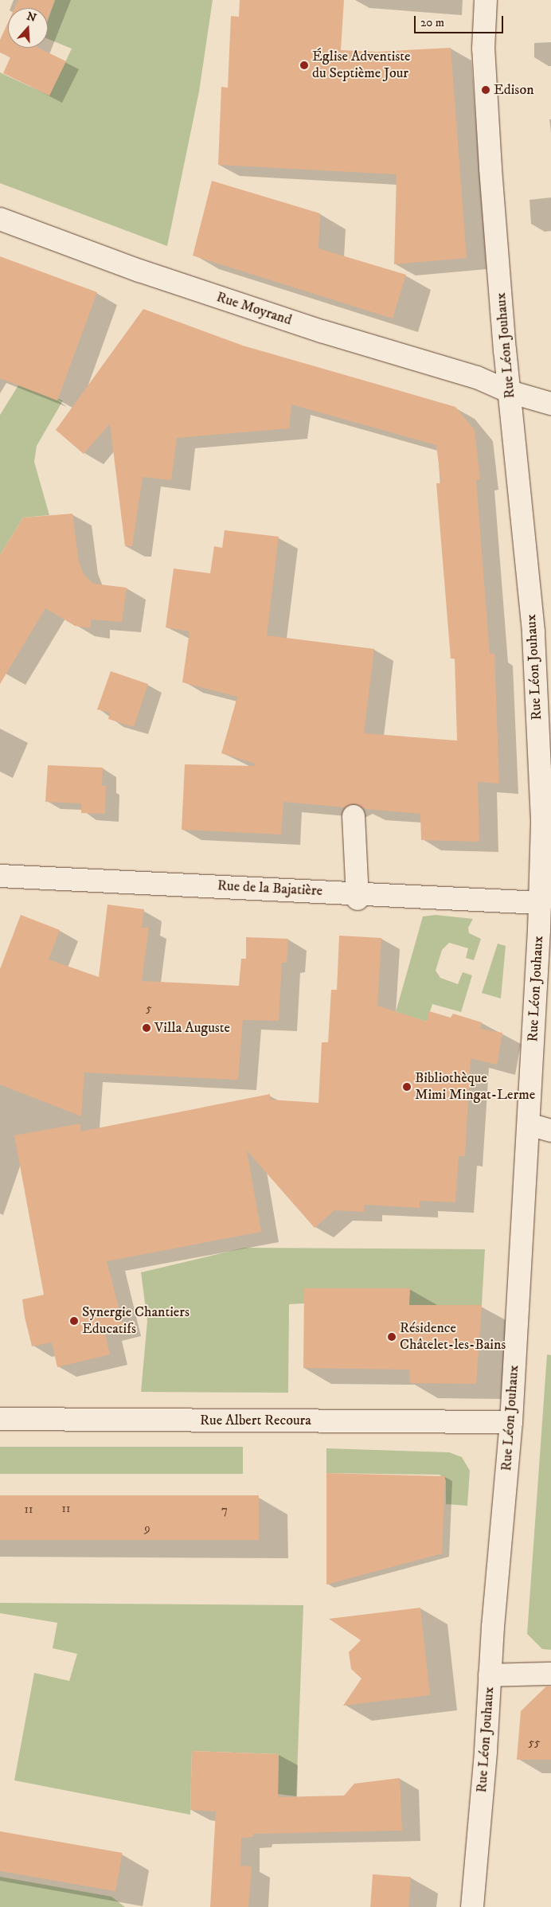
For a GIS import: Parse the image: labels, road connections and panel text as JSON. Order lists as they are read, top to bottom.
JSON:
{
  "streets": {
    "street": [
      "Rue Moyrand",
      "Rue Léon Jouhaux",
      "Rue de la Bajatière",
      "Rue Albert Recoura"
    ]
  },
  "crossings": [
    ["Rue Moyrand", "Rue Léon Jouhaux"],
    ["Rue Léon Jouhaux", "Rue de la Bajatière"],
    ["Rue Léon Jouhaux", "Rue Albert Recoura"]
  ],
  "places": [
    "Église Adventiste du Septième Jour",
    "Edison",
    "Villa Auguste",
    "Bibliothèque Mimi Mingat-Lerme",
    "Synergie Chantiers Educatifs",
    "Résidence Châtelet-les-Bains"
  ],
  "house_numbers": [
    "5",
    "11",
    "11",
    "7",
    "9",
    "55"
  ],
  "scale_bar": "20 m",
  "north": "top"
}
